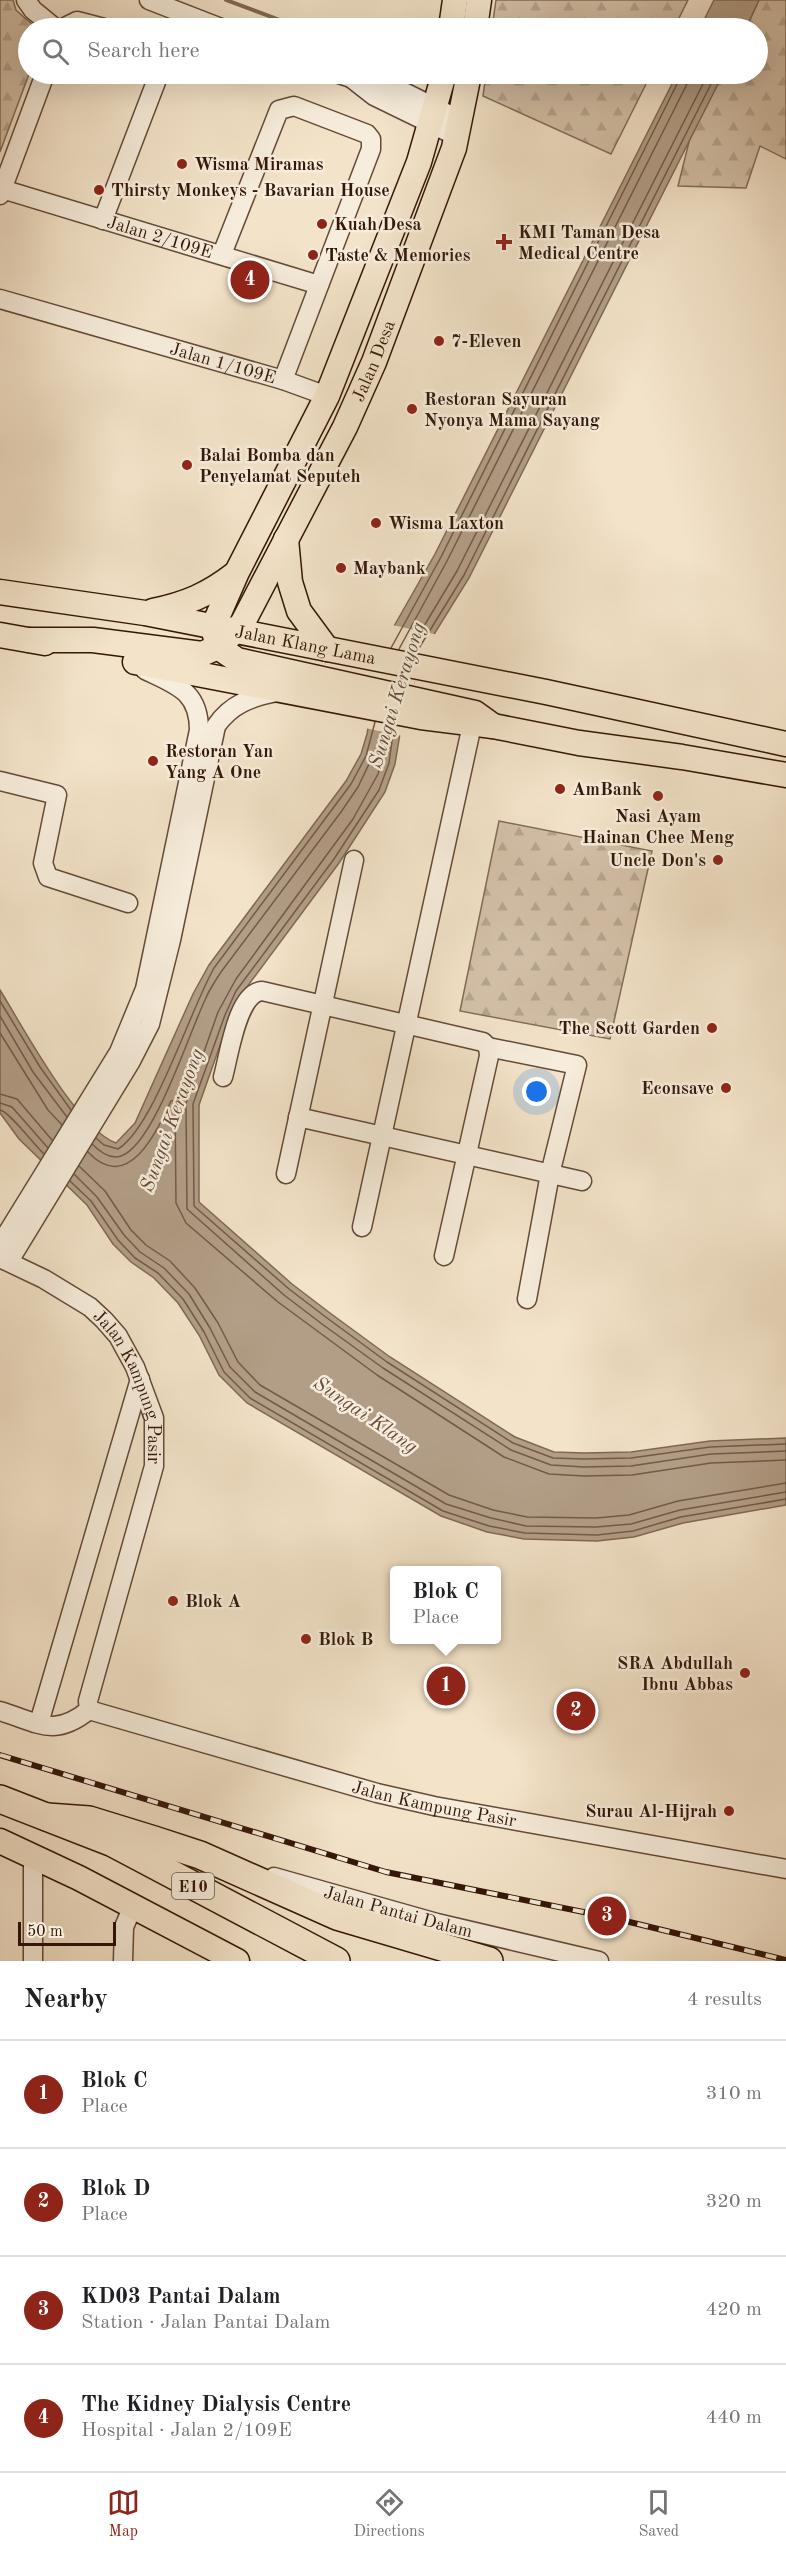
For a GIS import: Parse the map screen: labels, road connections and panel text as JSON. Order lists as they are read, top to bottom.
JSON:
{
  "streets": {
    "highway": ["E10"],
    "main road": ["Jalan Desa", "Jalan Klang Lama"],
    "street": [
      "Jalan 2/109E",
      "Jalan 1/109E",
      "Jalan Kampung Pasir",
      "Jalan Pantai Dalam"
    ]
  },
  "crossings": [
    ["Jalan 2/109E", "Jalan 1/109E"],
    ["Jalan Desa", "Jalan Klang Lama"]
  ],
  "water": ["Sungai Kerayong", "Sungai Klang"],
  "places": {
    "other": [
      "Wisma Miramas",
      "Thirsty Monkeys - Bavarian House",
      "Kuah Desa",
      "Taste & Memories",
      "7-Eleven",
      "Restoran Sayuran Nyonya Mama Sayang",
      "Balai Bomba dan Penyelamat Seputeh",
      "Wisma Laxton",
      "Maybank",
      "Restoran Yan Yang A One",
      "AmBank",
      "Nasi Ayam Hainan Chee Meng",
      "Uncle Don's",
      "The Scott Garden",
      "Econsave",
      "Blok A",
      "Blok B",
      "SRA Abdullah Ibnu Abbas",
      "Surau Al-Hijrah"
    ],
    "health": ["KMI Taman Desa Medical Centre"]
  },
  "scale_bar": "50 m",
  "page": {
    "search": "Search here",
    "pins": [
      "4",
      "1",
      "2",
      "3"
    ],
    "popup": ["Blok C", "Place"],
    "scale": "50 m",
    "heading": ["Nearby", "4 results"],
    "list": [
      {
        "mark": "1",
        "name": "Blok C",
        "note": "Place",
        "value": "310 m"
      },
      {
        "mark": "2",
        "name": "Blok D",
        "note": "Place",
        "value": "320 m"
      },
      {
        "mark": "3",
        "name": "KD03 Pantai Dalam",
        "note": "Station · Jalan Pantai Dalam",
        "value": "420 m"
      },
      {
        "mark": "4",
        "name": "The Kidney Dialysis Centre",
        "note": "Hospital · Jalan 2/109E",
        "value": "440 m"
      }
    ],
    "nav": ["Map", "Directions", "Saved"]
  }
}
